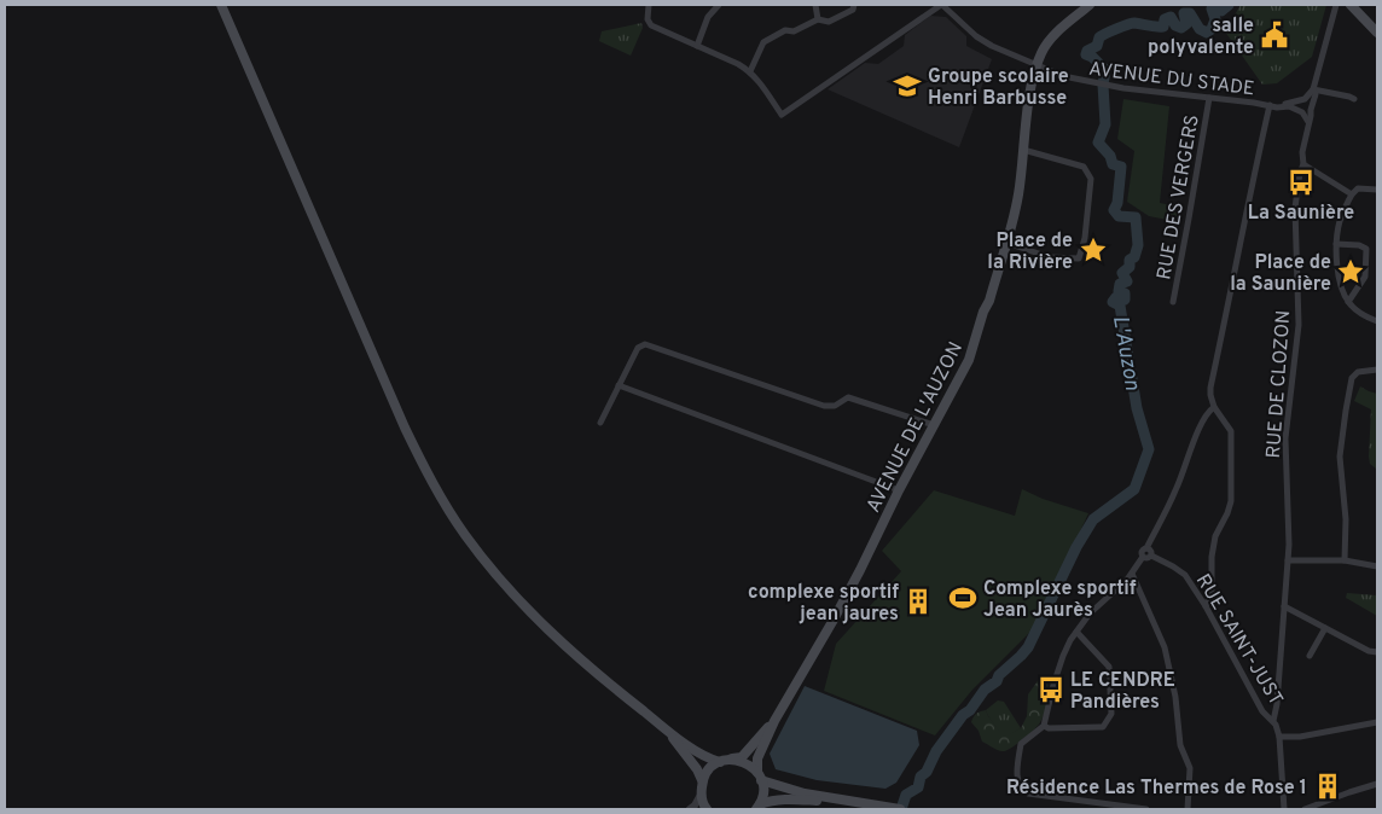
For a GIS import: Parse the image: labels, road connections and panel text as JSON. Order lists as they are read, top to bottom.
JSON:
{
  "streets": {
    "main road": ["AVENUE DE L'AUZON"],
    "street": [
      "AVENUE DU STADE",
      "RUE DES VERGERS",
      "RUE DE CLOZON",
      "RUE SAINT-JUST"
    ]
  },
  "crossings": [
    ["AVENUE DU STADE", "RUE DES VERGERS"],
    ["AVENUE DU STADE", "RUE DE CLOZON"],
    ["AVENUE DU STADE", "AVENUE DE L'AUZON"],
    ["RUE DE CLOZON", "RUE SAINT-JUST"]
  ],
  "water": ["L'Auzon"],
  "places": {
    "public building": ["salle polyvalente"],
    "school or university": ["Groupe scolaire Henri Barbusse"],
    "bus stop": ["La Saunière", "LE CENDRE Pandières"],
    "place": ["Place de la Rivière", "Place de la Saunière"],
    "sports": ["Complexe sportif Jean Jaurès"],
    "building": ["complexe sportif jean jaures", "Résidence Las Thermes de Rose 1"]
  }
}
